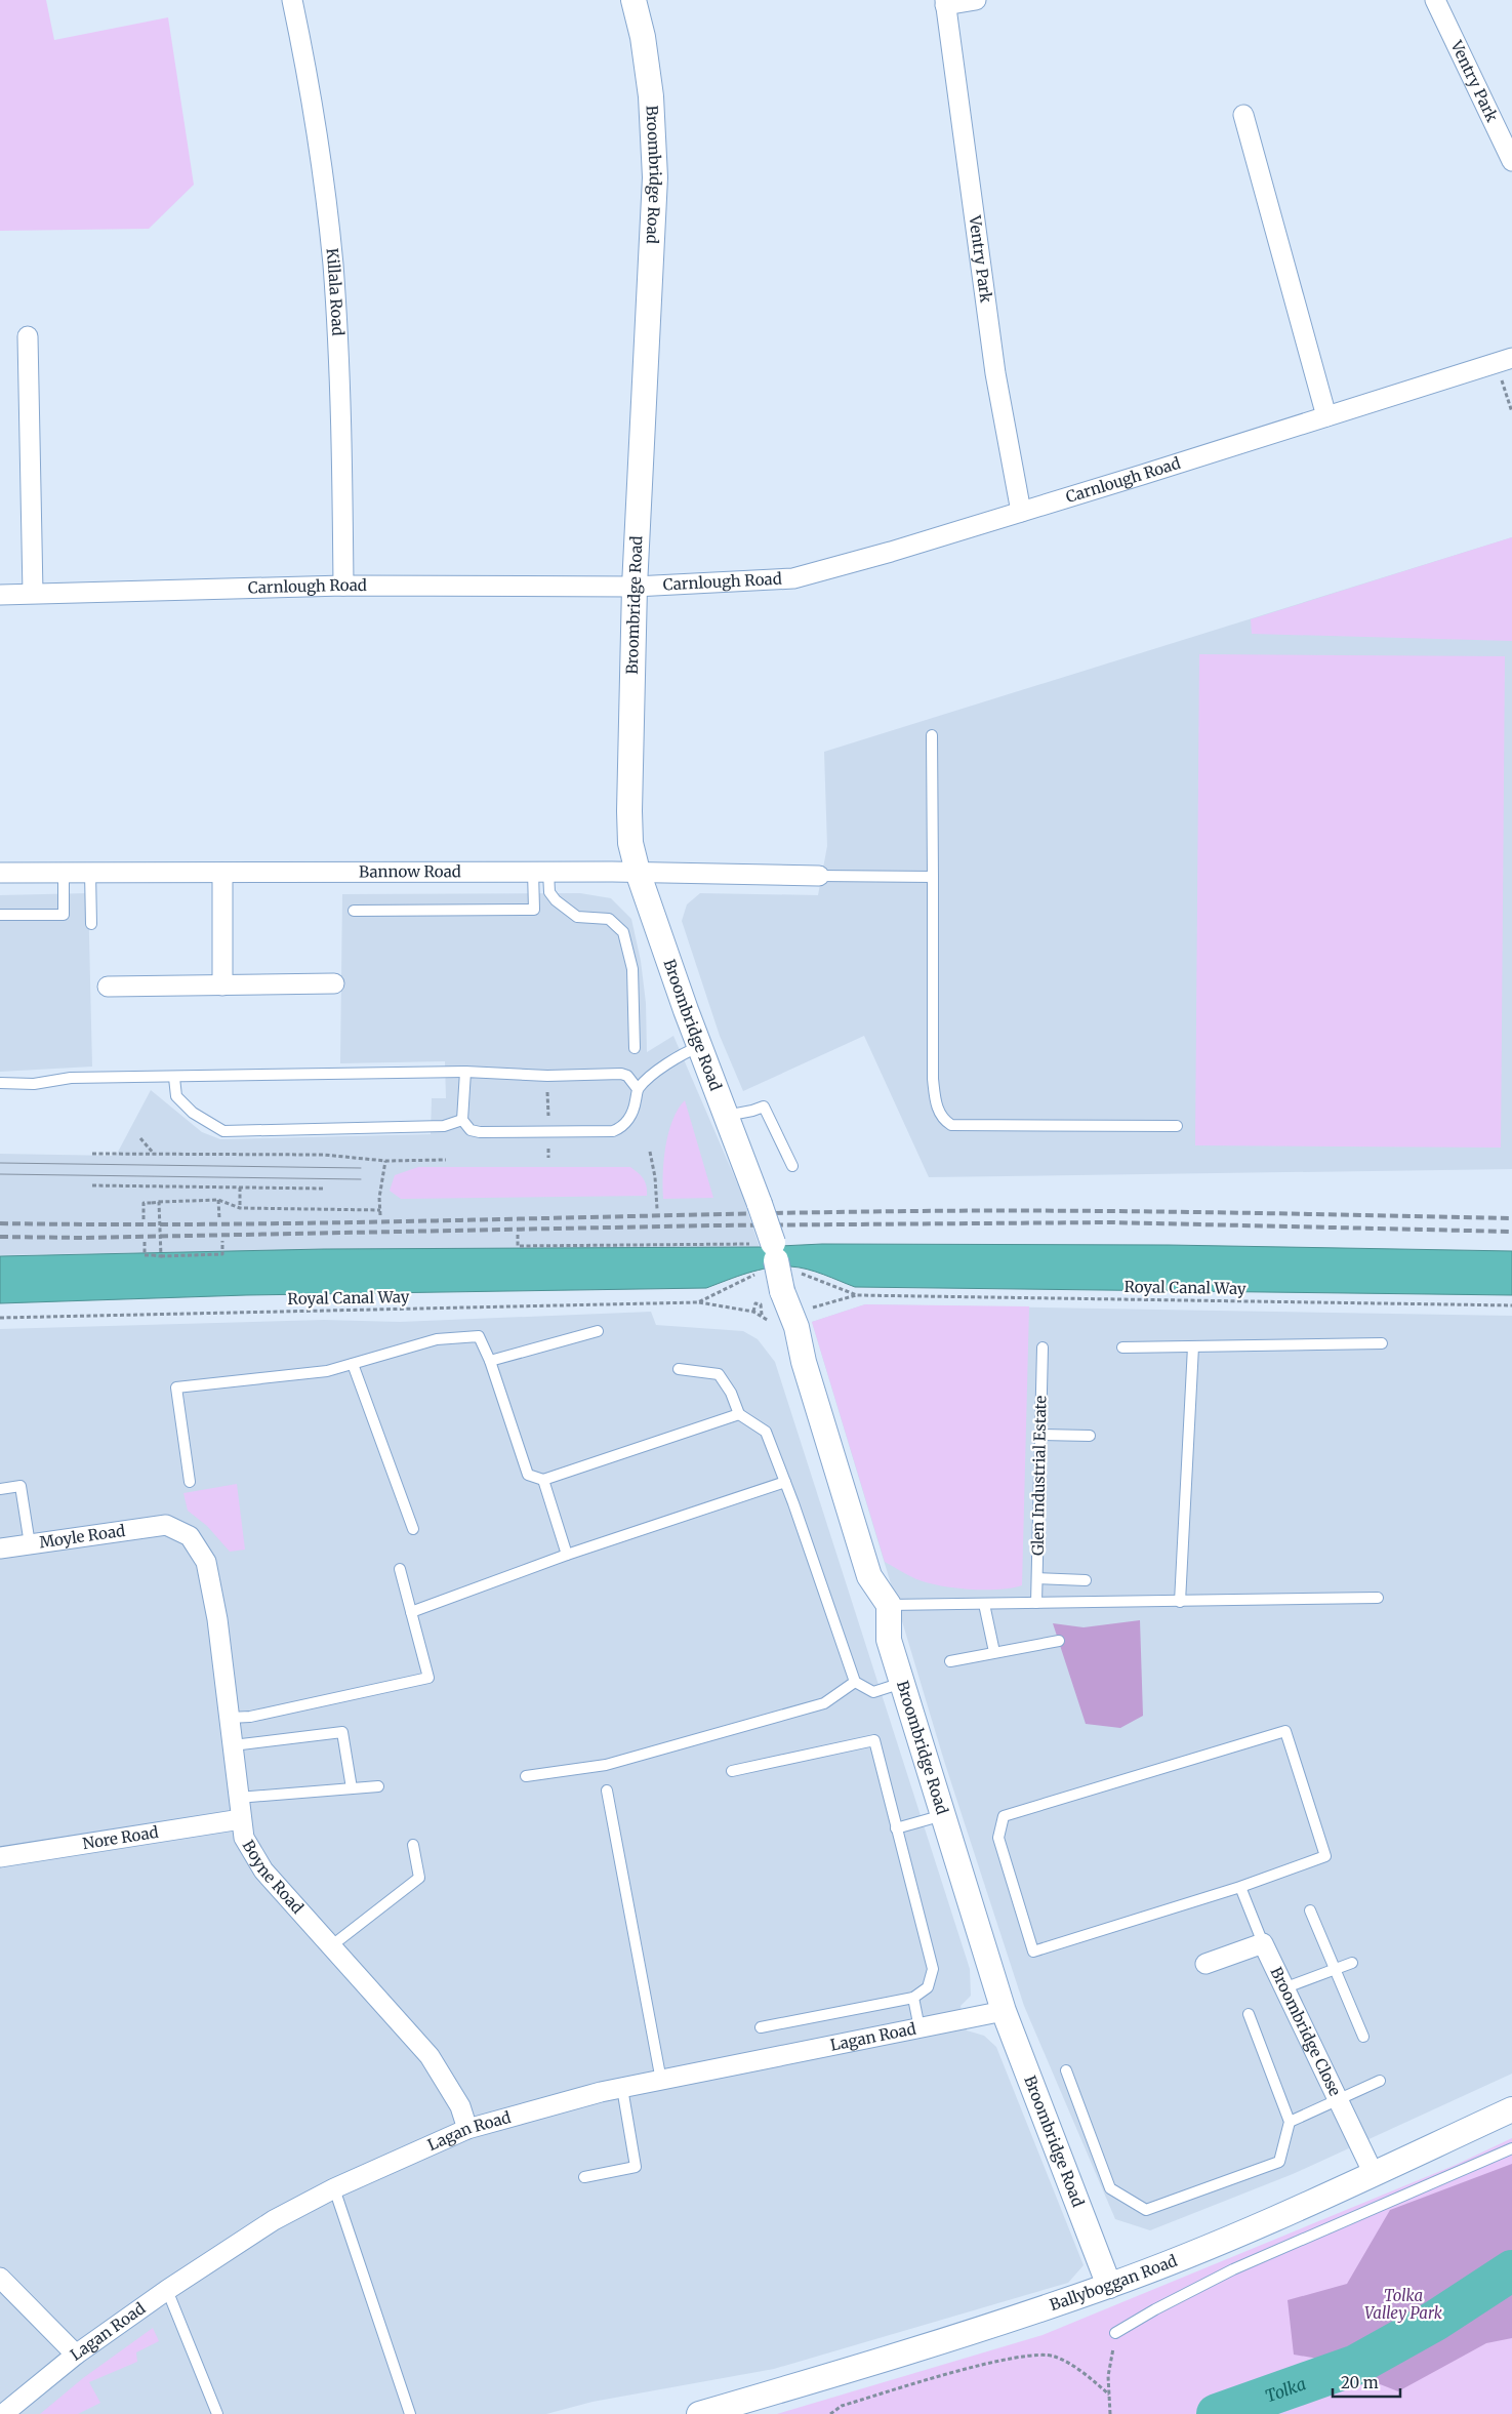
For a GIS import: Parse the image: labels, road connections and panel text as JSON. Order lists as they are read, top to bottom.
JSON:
{
  "streets": {
    "street": [
      "Ventry Park",
      "Broombridge Road",
      "Killala Road",
      "Carnlough Road",
      "Bannow Road",
      "Moyle Road",
      "Nore Road",
      "Boyne Road",
      "Broombridge Close",
      "Lagan Road",
      "Ballyboggan Road"
    ],
    "lane": ["Glen Industrial Estate"],
    "path": ["Royal Canal Way"]
  },
  "crossings": [
    ["Ventry Park", "Carnlough Road"],
    ["Broombridge Road", "Carnlough Road"],
    ["Broombridge Road", "Bannow Road"],
    ["Broombridge Road", "Lagan Road"],
    ["Broombridge Road", "Ballyboggan Road"],
    ["Killala Road", "Carnlough Road"],
    ["Moyle Road", "Boyne Road"],
    ["Nore Road", "Boyne Road"],
    ["Boyne Road", "Lagan Road"],
    ["Broombridge Close", "Ballyboggan Road"]
  ],
  "water": ["Tolka"],
  "parks": ["Tolka Valley Park"],
  "scale_bar": "20 m"
}
